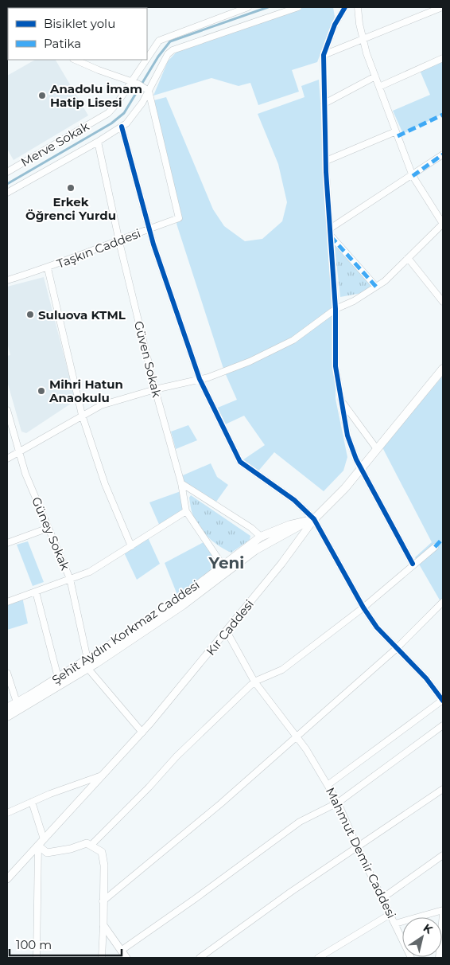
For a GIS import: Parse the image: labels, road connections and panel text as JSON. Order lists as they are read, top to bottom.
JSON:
{
  "streets": {
    "main road": ["Kır Caddesi", "Şehit Aydın Korkmaz Caddesi"],
    "street": [
      "Merve Sokak",
      "Taşkın Caddesi",
      "Güven Sokak",
      "Güney Sokak",
      "Mahmut Demir Caddesi"
    ]
  },
  "crossings": [
    ["Taşkın Caddesi", "Güven Sokak"],
    ["Güven Sokak", "Şehit Aydın Korkmaz Caddesi"],
    ["Güney Sokak", "Şehit Aydın Korkmaz Caddesi"],
    ["Kır Caddesi", "Şehit Aydın Korkmaz Caddesi"],
    ["Kır Caddesi", "Mahmut Demir Caddesi"]
  ],
  "districts": ["Yeni"],
  "places": [
    "Anadolu İmam Hatip Lisesi",
    "Erkek Öğrenci Yurdu",
    "Suluova KTML",
    "Mihri Hatun Anaokulu"
  ],
  "legend": ["Bisiklet yolu", "Patika"],
  "scale_bar": "100 m",
  "north": "top right"
}
